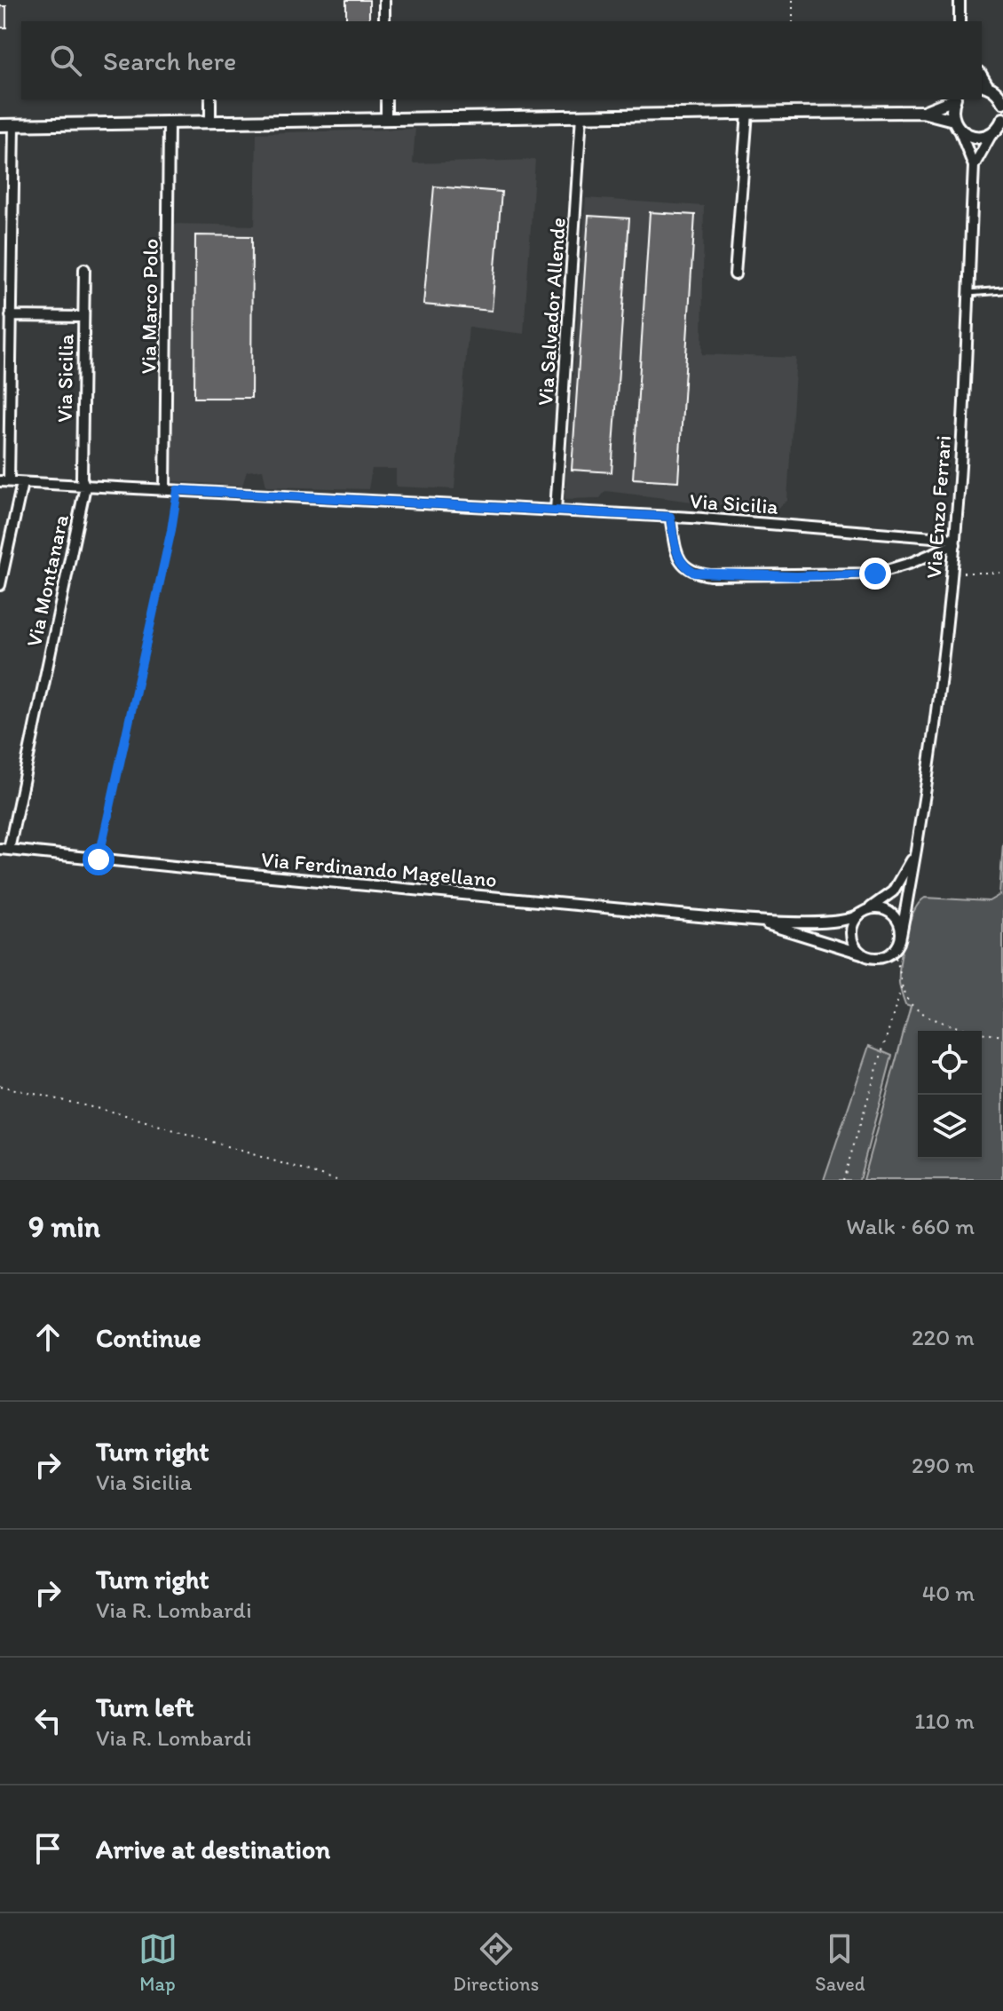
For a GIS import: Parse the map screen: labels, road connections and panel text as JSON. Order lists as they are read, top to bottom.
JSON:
{
  "streets": {
    "street": [
      "Via Marco Polo",
      "Via Salvador Allende",
      "Via Sicilia",
      "Via Enzo Ferrari",
      "Via Montanara",
      "Via Ferdinando Magellano"
    ]
  },
  "crossings": [
    ["Via Marco Polo", "Via Sicilia"],
    ["Via Salvador Allende", "Via Sicilia"],
    ["Via Sicilia", "Via Enzo Ferrari"],
    ["Via Sicilia", "Via Montanara"],
    ["Via Enzo Ferrari", "Via Ferdinando Magellano"],
    ["Via Montanara", "Via Ferdinando Magellano"]
  ],
  "page": {
    "search": "Search here",
    "heading": ["9 min", "Walk · 660 m"],
    "list": [
      ["Continue", "220 m"],
      ["Turn right", "Via Sicilia", "290 m"],
      ["Turn right", "Via R. Lombardi", "40 m"],
      ["Turn left", "Via R. Lombardi", "110 m"],
      "Arrive at destination"
    ],
    "nav": ["Map", "Directions", "Saved"]
  }
}
